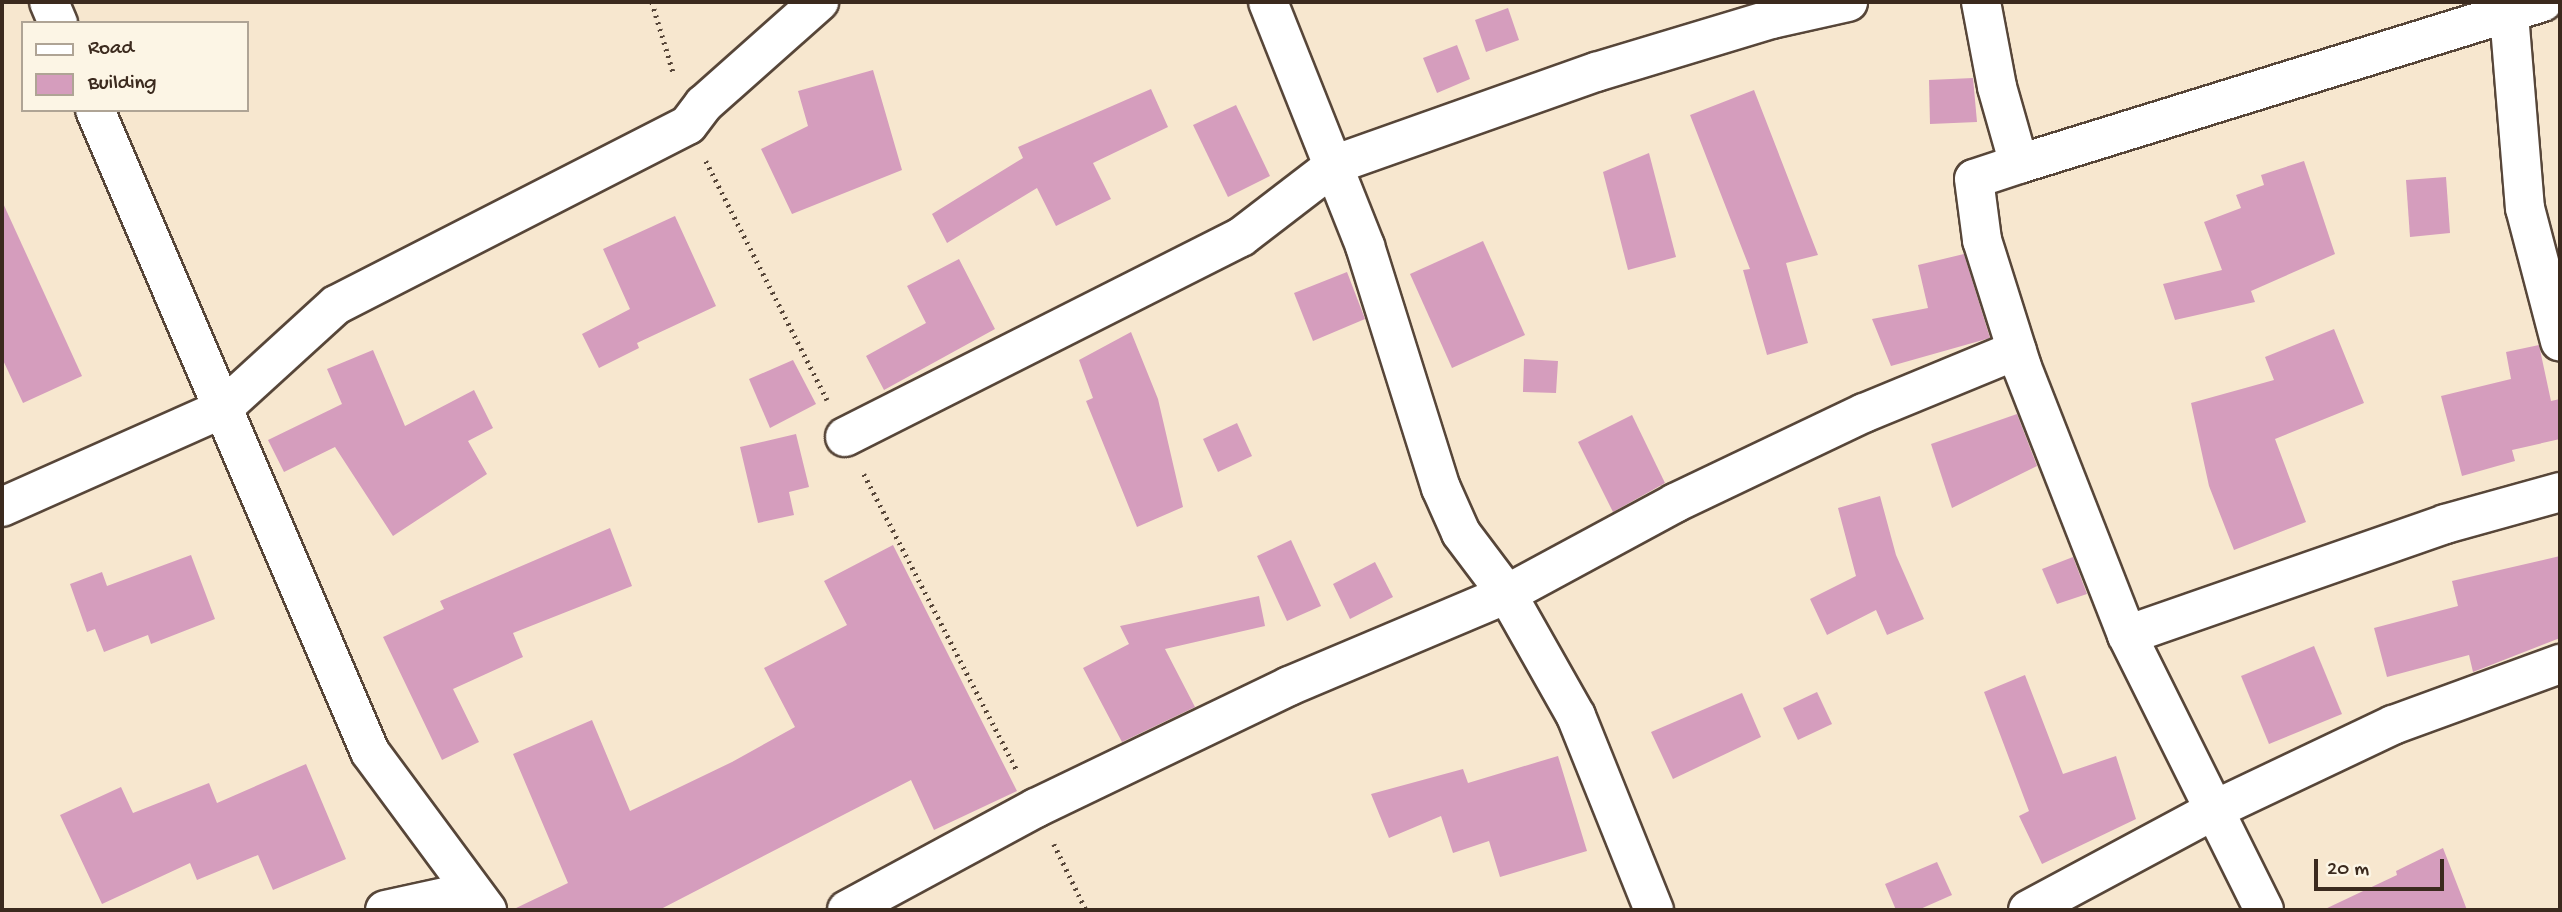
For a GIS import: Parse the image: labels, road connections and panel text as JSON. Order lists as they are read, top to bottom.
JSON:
{
  "legend": ["Road", "Building"],
  "scale_bar": "20 m"
}
